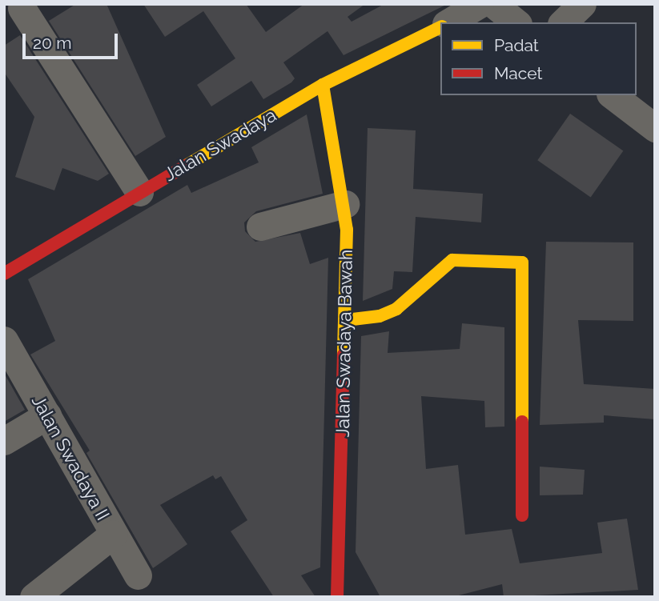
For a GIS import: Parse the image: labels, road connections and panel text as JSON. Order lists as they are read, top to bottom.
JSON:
{
  "streets": {
    "street": ["Jalan Swadaya", "Jalan Swadaya Bawah", "Jalan Swadaya II"]
  },
  "crossings": [
    ["Jalan Swadaya", "Jalan Swadaya Bawah"]
  ],
  "legend": ["Padat", "Macet"],
  "scale_bar": "20 m"
}
